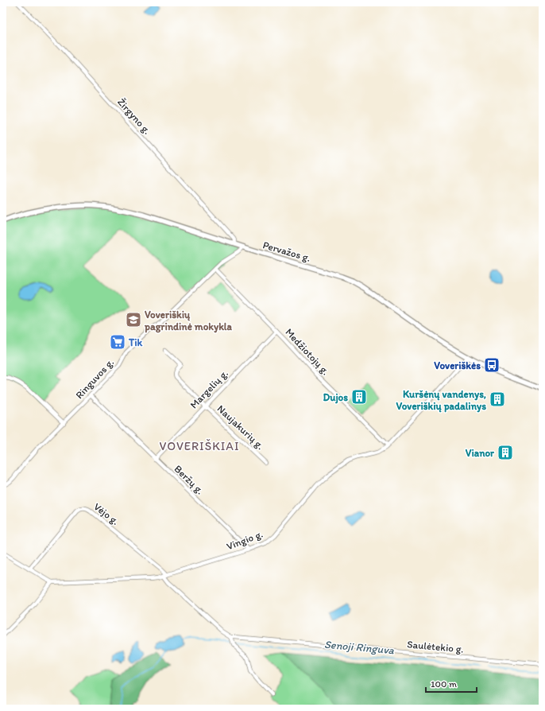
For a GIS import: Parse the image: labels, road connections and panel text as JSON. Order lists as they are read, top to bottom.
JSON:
{
  "streets": {
    "main road": ["Pervažos g."],
    "street": [
      "Žirgyno g.",
      "Medžiotojų g.",
      "Ringuvos g.",
      "Margelių g.",
      "Naujakurių g.",
      "Beržų g.",
      "Vėjo g.",
      "Vingio g.",
      "Saulėtekio g."
    ]
  },
  "crossings": [
    ["Žirgyno g.", "Pervažos g."],
    ["Pervažos g.", "Ringuvos g."],
    ["Pervažos g.", "Vingio g."],
    ["Medžiotojų g.", "Ringuvos g."],
    ["Medžiotojų g.", "Margelių g."],
    ["Medžiotojų g.", "Vingio g."],
    ["Ringuvos g.", "Beržų g."],
    ["Margelių g.", "Naujakurių g."],
    ["Margelių g.", "Beržų g."],
    ["Beržų g.", "Vingio g."],
    ["Vėjo g.", "Vingio g."]
  ],
  "districts": ["VOVERIŠKIAI"],
  "water": ["Senoji Ringuva"],
  "places": {
    "school or university": ["Voveriškių pagrindinė mokykla"],
    "supermarket": ["Tik"],
    "bus stop": ["Voveriškės"],
    "building": ["Dujos", "Kuršėnų vandenys, Voveriškių padalinys", "Vianor"]
  },
  "scale_bar": "100 m"
}
